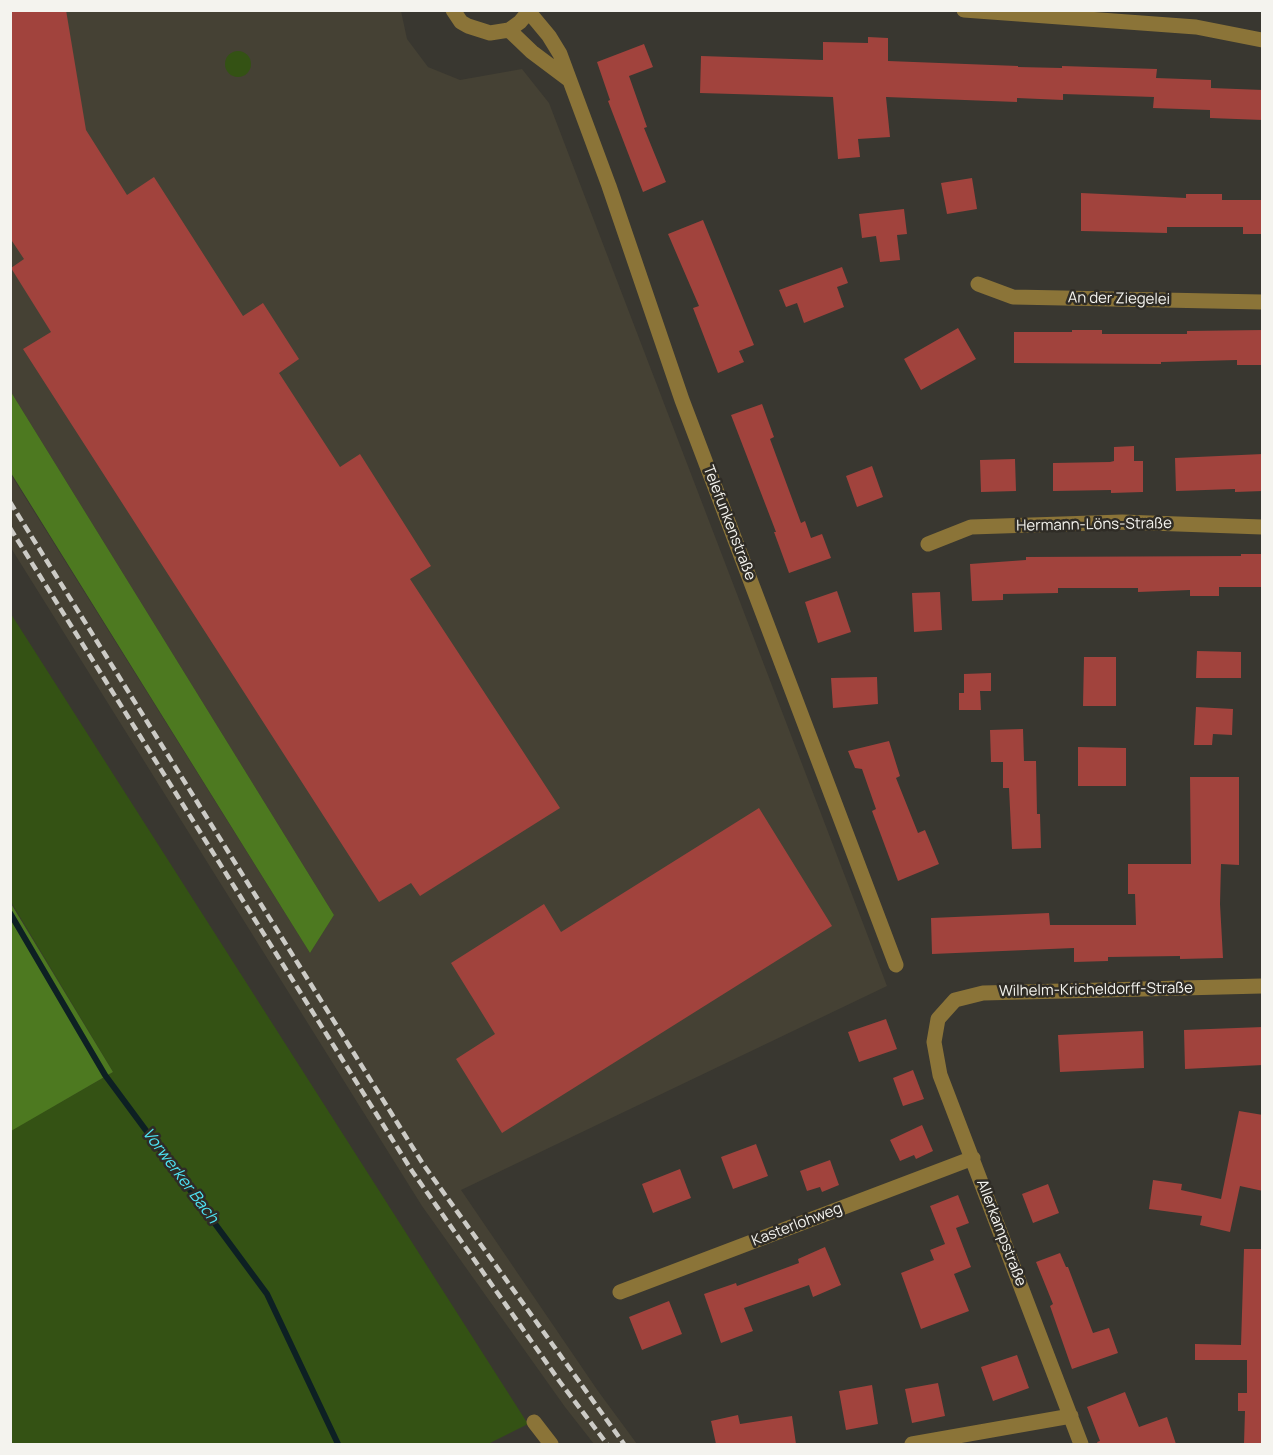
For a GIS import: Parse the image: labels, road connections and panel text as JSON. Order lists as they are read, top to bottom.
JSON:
{
  "streets": {
    "street": [
      "An der Ziegelei",
      "Telefunkenstraße",
      "Hermann-Löns-Straße",
      "Wilhelm-Kricheldorff-Straße",
      "Kasterlohweg",
      "Allerkampstraße"
    ]
  },
  "crossings": [
    ["Wilhelm-Kricheldorff-Straße", "Allerkampstraße"],
    ["Kasterlohweg", "Allerkampstraße"]
  ],
  "water": ["Vorwerker Bach"]
}
